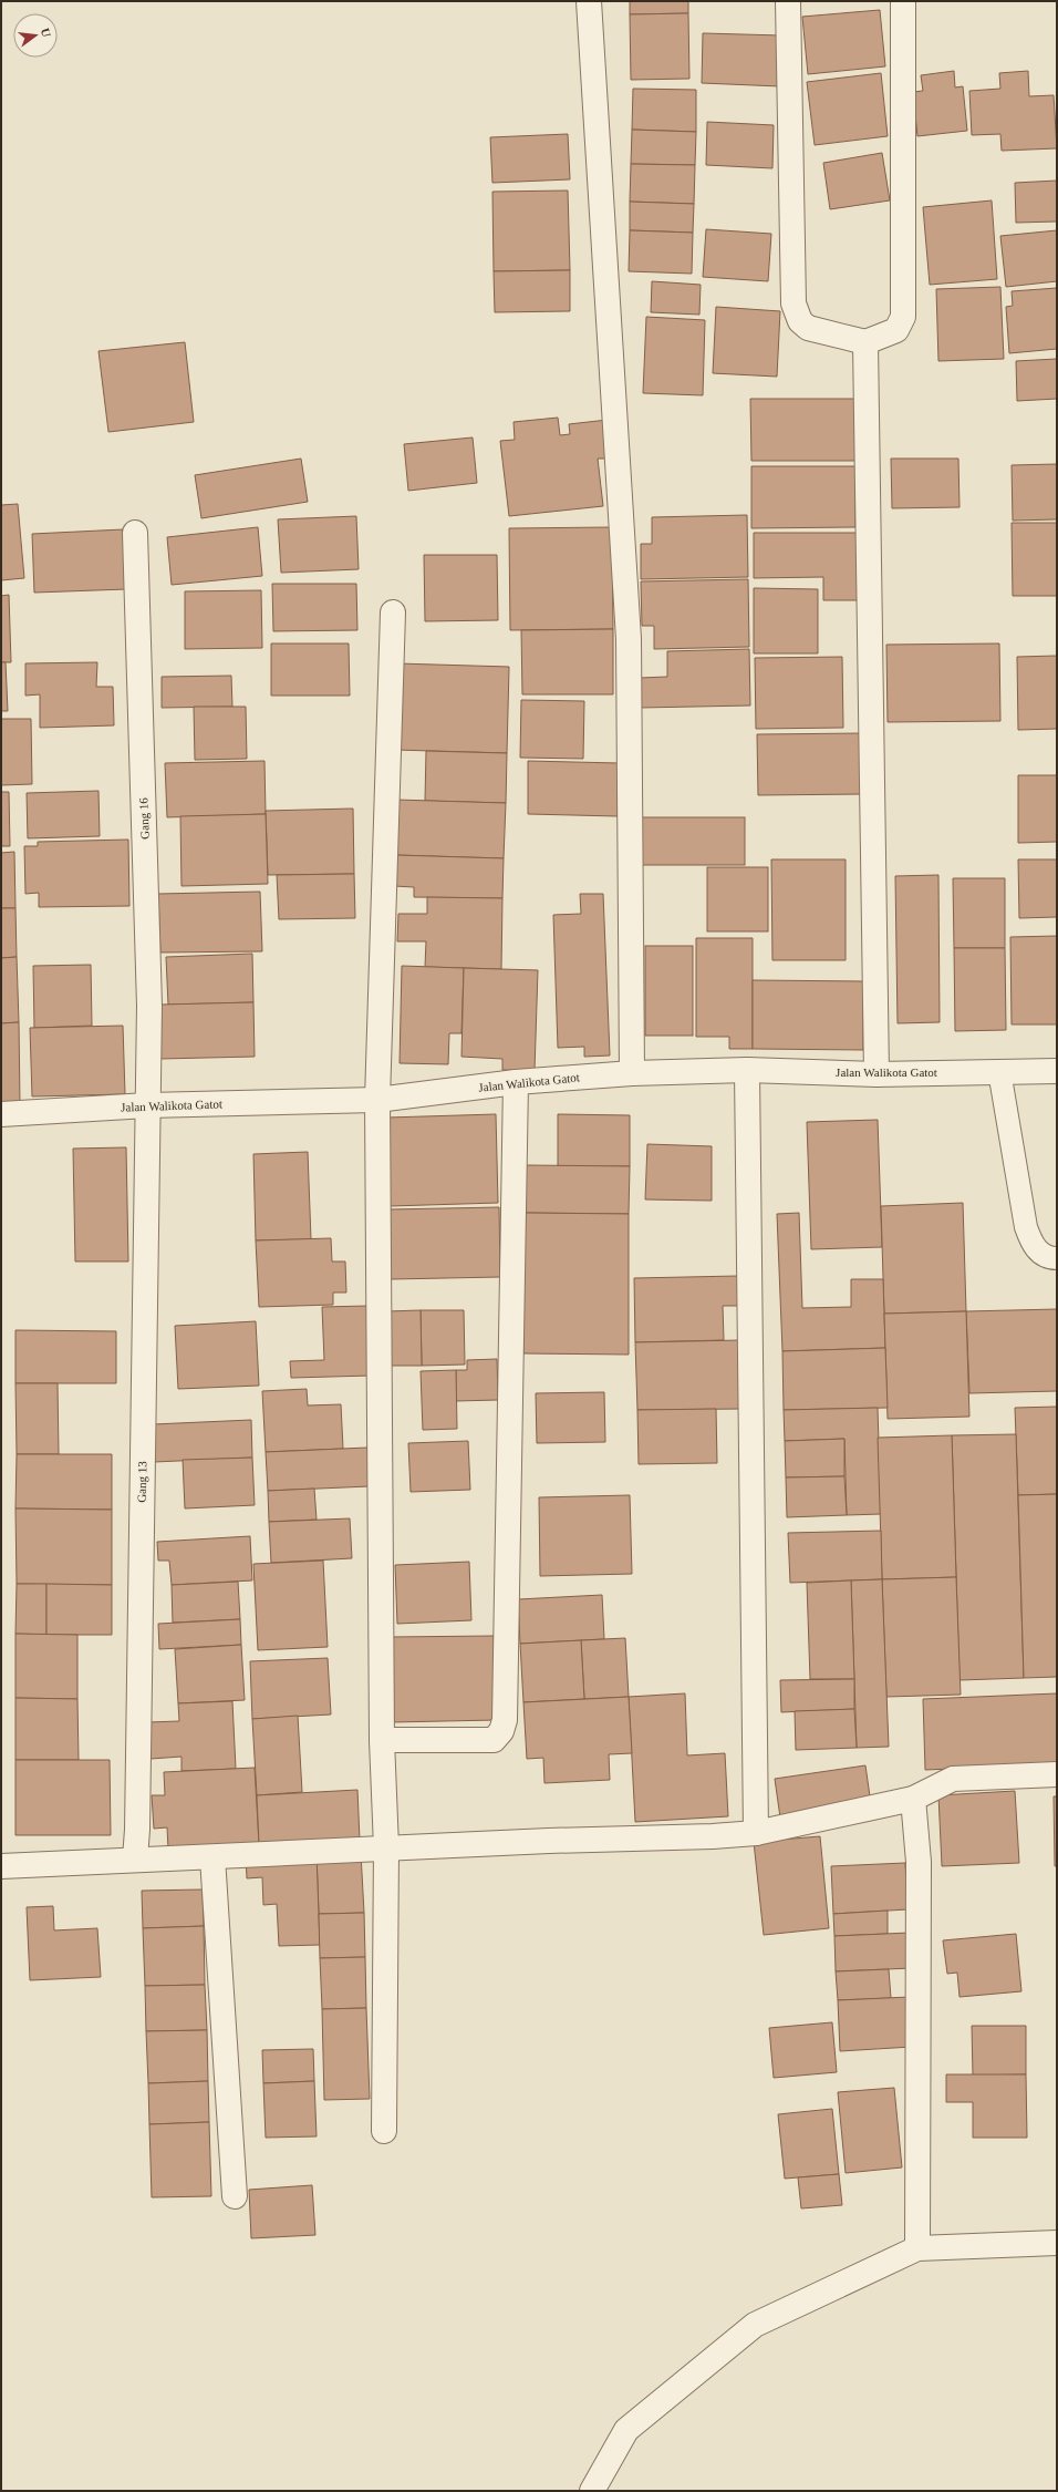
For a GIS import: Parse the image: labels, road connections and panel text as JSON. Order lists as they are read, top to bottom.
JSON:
{
  "streets": {
    "street": ["Gang 16", "Jalan Walikota Gatot", "Gang 13"]
  },
  "crossings": [
    ["Gang 16", "Jalan Walikota Gatot"],
    ["Gang 16", "Gang 13"],
    ["Jalan Walikota Gatot", "Gang 13"]
  ],
  "north": "right"
}
